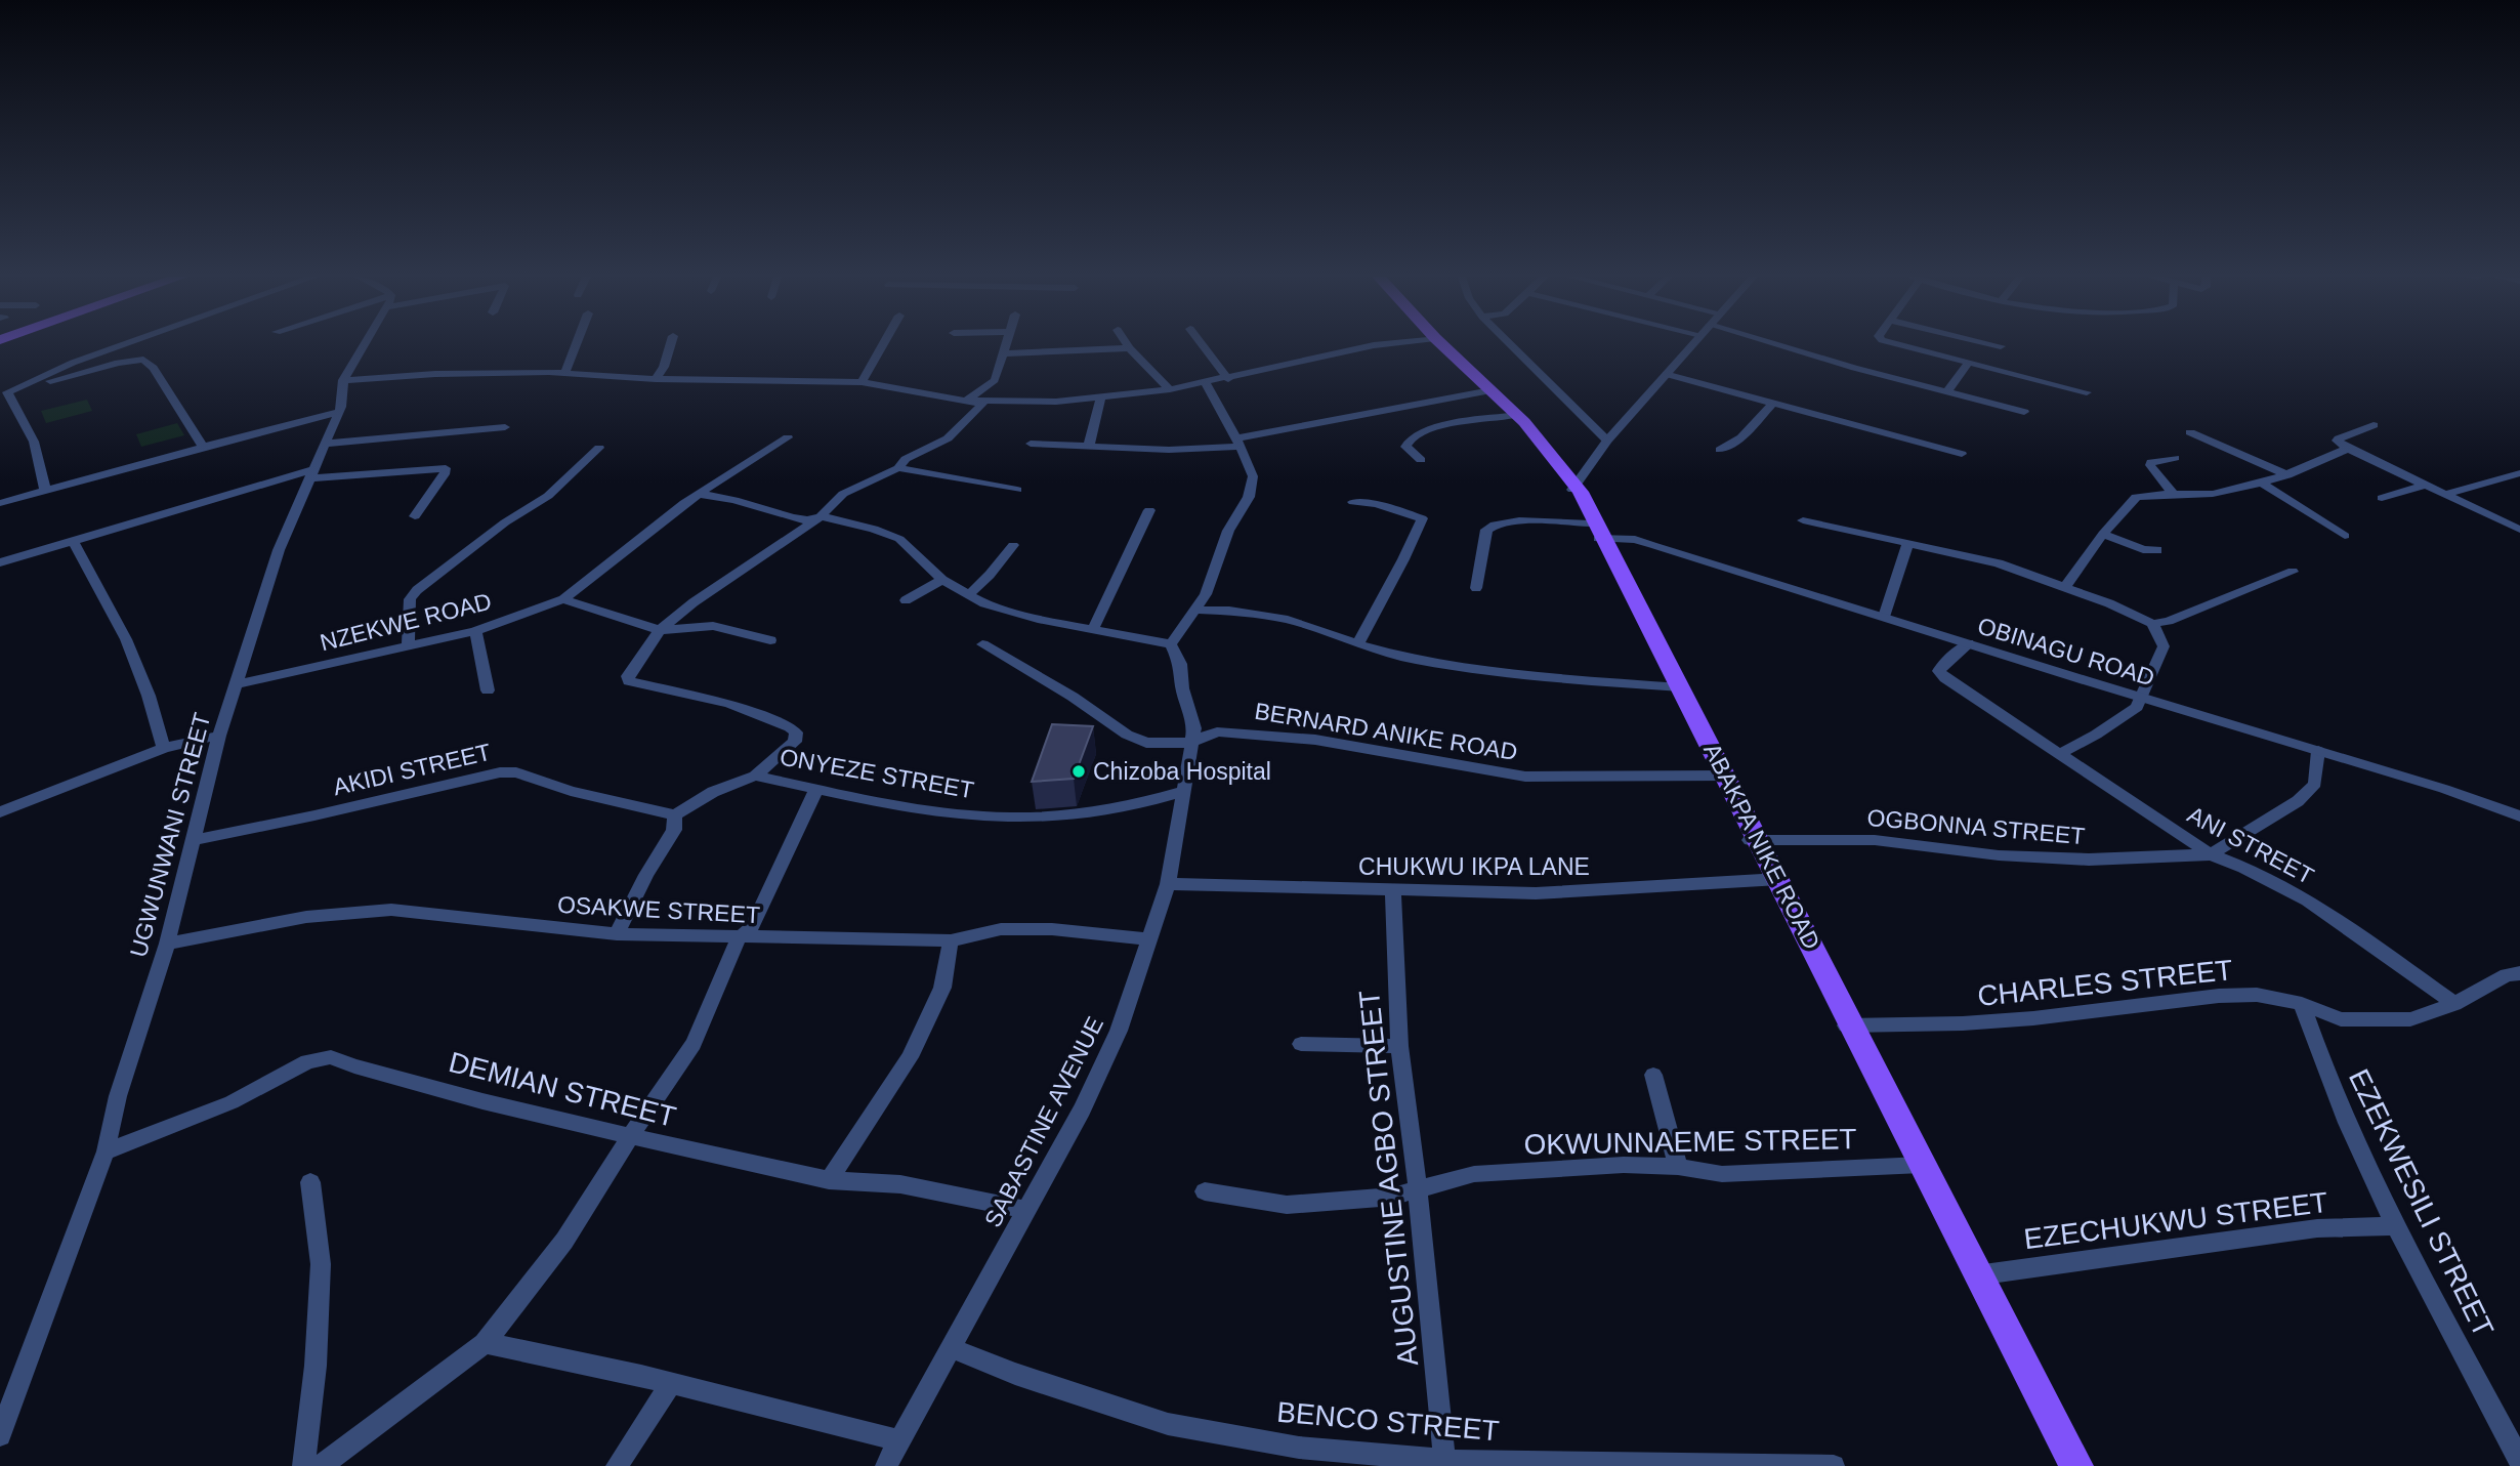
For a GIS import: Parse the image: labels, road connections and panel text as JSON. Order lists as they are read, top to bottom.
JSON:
{
  "streets": {
    "main road": ["ABAKPA NIKE ROAD"],
    "street": [
      "NZEKWE ROAD",
      "OBINAGU ROAD",
      "BERNARD ANIKE ROAD",
      "AKIDI STREET",
      "ONYEZE STREET",
      "OGBONNA STREET",
      "UGWUNWANI STREET",
      "ANI STREET",
      "CHUKWU IKPA LANE",
      "OSAKWE STREET",
      "CHARLES STREET",
      "DEMIAN STREET",
      "SABASTINE AVENUE",
      "OKWUNNAEME STREET",
      "AUGUSTINE AGBO STREET",
      "EZEKWESILI STREET",
      "EZECHUKWU STREET",
      "BENCO STREET"
    ]
  },
  "crossings": [
    ["NZEKWE ROAD", "UGWUNWANI STREET"],
    ["OBINAGU ROAD", "OGBONNA STREET"],
    ["OBINAGU ROAD", "ANI STREET"],
    ["OBINAGU ROAD", "ABAKPA NIKE ROAD"],
    ["BERNARD ANIKE ROAD", "ABAKPA NIKE ROAD"],
    ["BERNARD ANIKE ROAD", "SABASTINE AVENUE"],
    ["AKIDI STREET", "UGWUNWANI STREET"],
    ["ONYEZE STREET", "SABASTINE AVENUE"],
    ["OGBONNA STREET", "ANI STREET"],
    ["OGBONNA STREET", "ABAKPA NIKE ROAD"],
    ["UGWUNWANI STREET", "OSAKWE STREET"],
    ["UGWUNWANI STREET", "DEMIAN STREET"],
    ["ANI STREET", "CHARLES STREET"],
    ["ABAKPA NIKE ROAD", "CHUKWU IKPA LANE"],
    ["ABAKPA NIKE ROAD", "CHARLES STREET"],
    ["ABAKPA NIKE ROAD", "OKWUNNAEME STREET"],
    ["ABAKPA NIKE ROAD", "EZECHUKWU STREET"],
    ["CHUKWU IKPA LANE", "SABASTINE AVENUE"],
    ["CHUKWU IKPA LANE", "AUGUSTINE AGBO STREET"],
    ["OSAKWE STREET", "SABASTINE AVENUE"],
    ["CHARLES STREET", "EZEKWESILI STREET"],
    ["DEMIAN STREET", "SABASTINE AVENUE"],
    ["SABASTINE AVENUE", "BENCO STREET"],
    ["OKWUNNAEME STREET", "AUGUSTINE AGBO STREET"],
    ["AUGUSTINE AGBO STREET", "BENCO STREET"],
    ["EZEKWESILI STREET", "EZECHUKWU STREET"]
  ],
  "places": ["Chizoba Hospital"]
}
